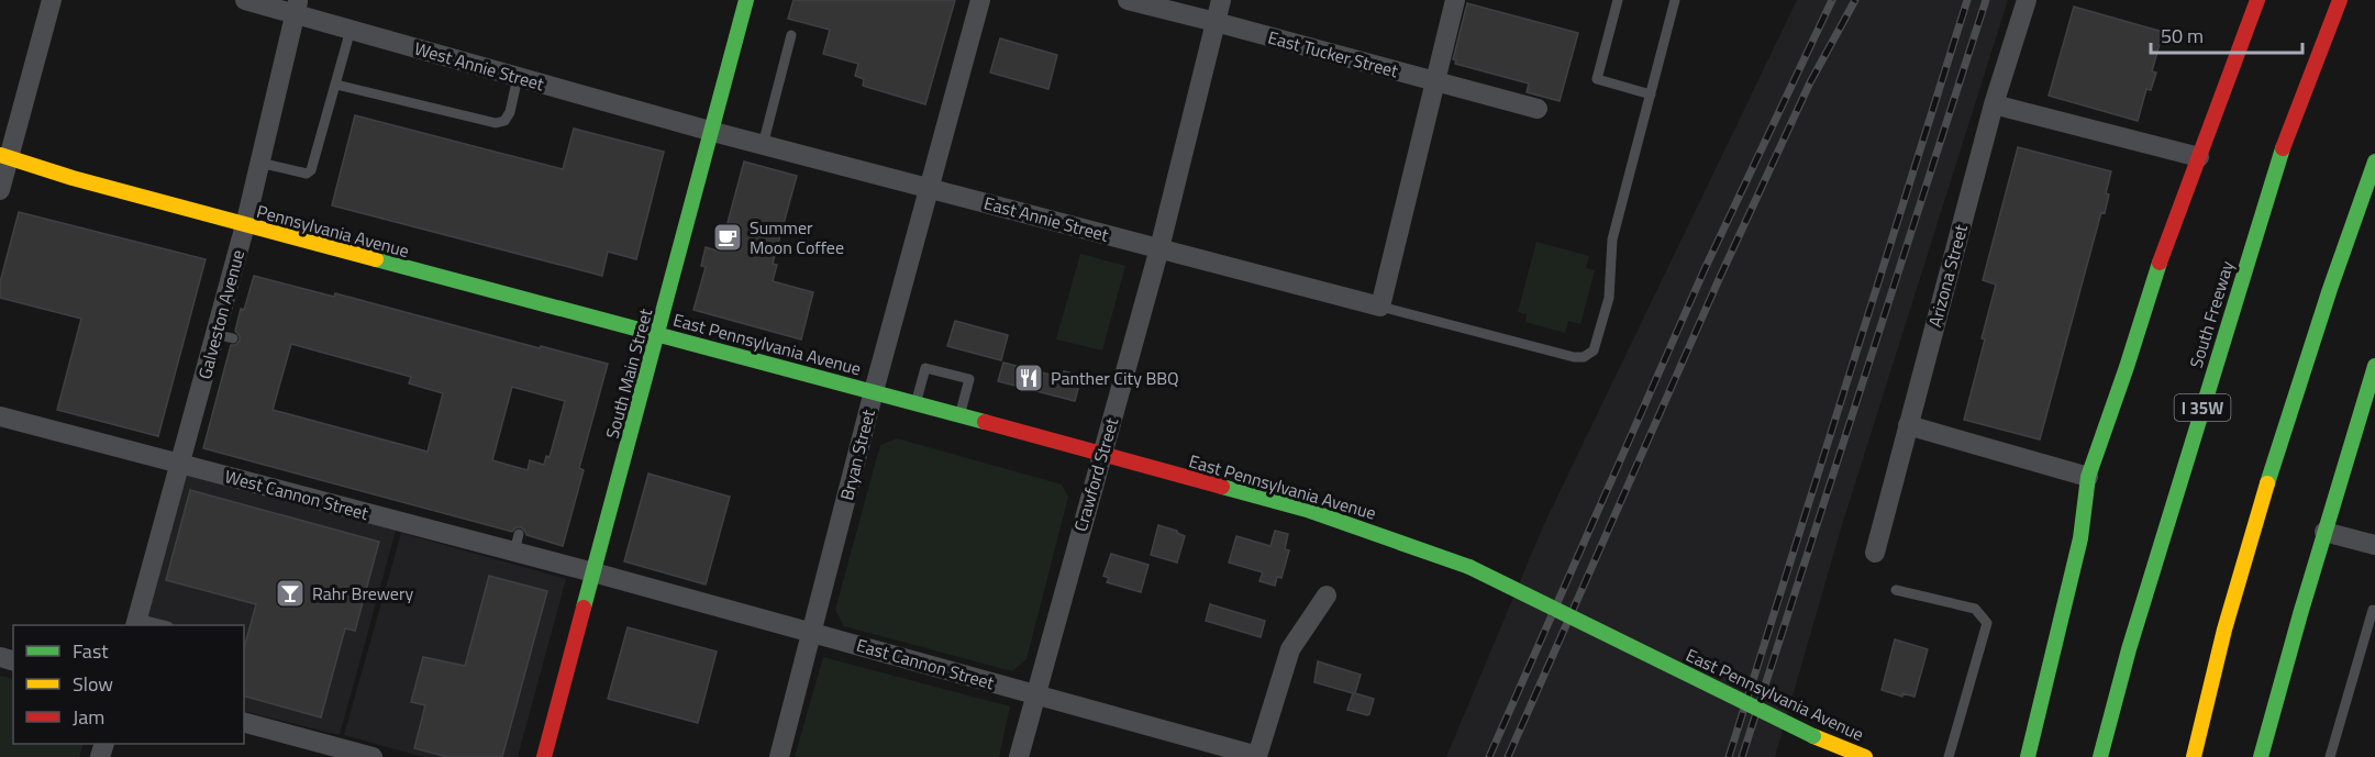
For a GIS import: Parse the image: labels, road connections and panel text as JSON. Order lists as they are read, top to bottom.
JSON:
{
  "streets": {
    "main road": [
      "Pennsylvania Avenue",
      "South Freeway",
      "East Pennsylvania Avenue",
      "South Main Street",
      "I 35W"
    ],
    "street": [
      "East Tucker Street",
      "West Annie Street",
      "East Annie Street",
      "Arizona Street",
      "Galveston Avenue",
      "Bryan Street",
      "Crawford Street",
      "West Cannon Street",
      "East Cannon Street"
    ]
  },
  "crossings": [
    ["East Tucker Street", "Crawford Street"],
    ["West Annie Street", "East Annie Street"],
    ["West Annie Street", "Galveston Avenue"],
    ["West Annie Street", "South Main Street"],
    ["East Annie Street", "South Main Street"],
    ["East Annie Street", "Bryan Street"],
    ["East Annie Street", "Crawford Street"],
    ["Pennsylvania Avenue", "Galveston Avenue"],
    ["Pennsylvania Avenue", "East Pennsylvania Avenue"],
    ["Pennsylvania Avenue", "South Main Street"],
    ["Galveston Avenue", "West Cannon Street"],
    ["East Pennsylvania Avenue", "South Main Street"],
    ["East Pennsylvania Avenue", "Bryan Street"],
    ["East Pennsylvania Avenue", "Crawford Street"],
    ["South Main Street", "West Cannon Street"],
    ["South Main Street", "East Cannon Street"],
    ["Bryan Street", "East Cannon Street"],
    ["Crawford Street", "East Cannon Street"],
    ["West Cannon Street", "East Cannon Street"]
  ],
  "places": {
    "cafe": ["Summer Moon Coffee"],
    "restaurant": ["Panther City BBQ"],
    "bar": ["Rahr Brewery"]
  },
  "legend": ["Fast", "Slow", "Jam"],
  "scale_bar": "50 m"
}
